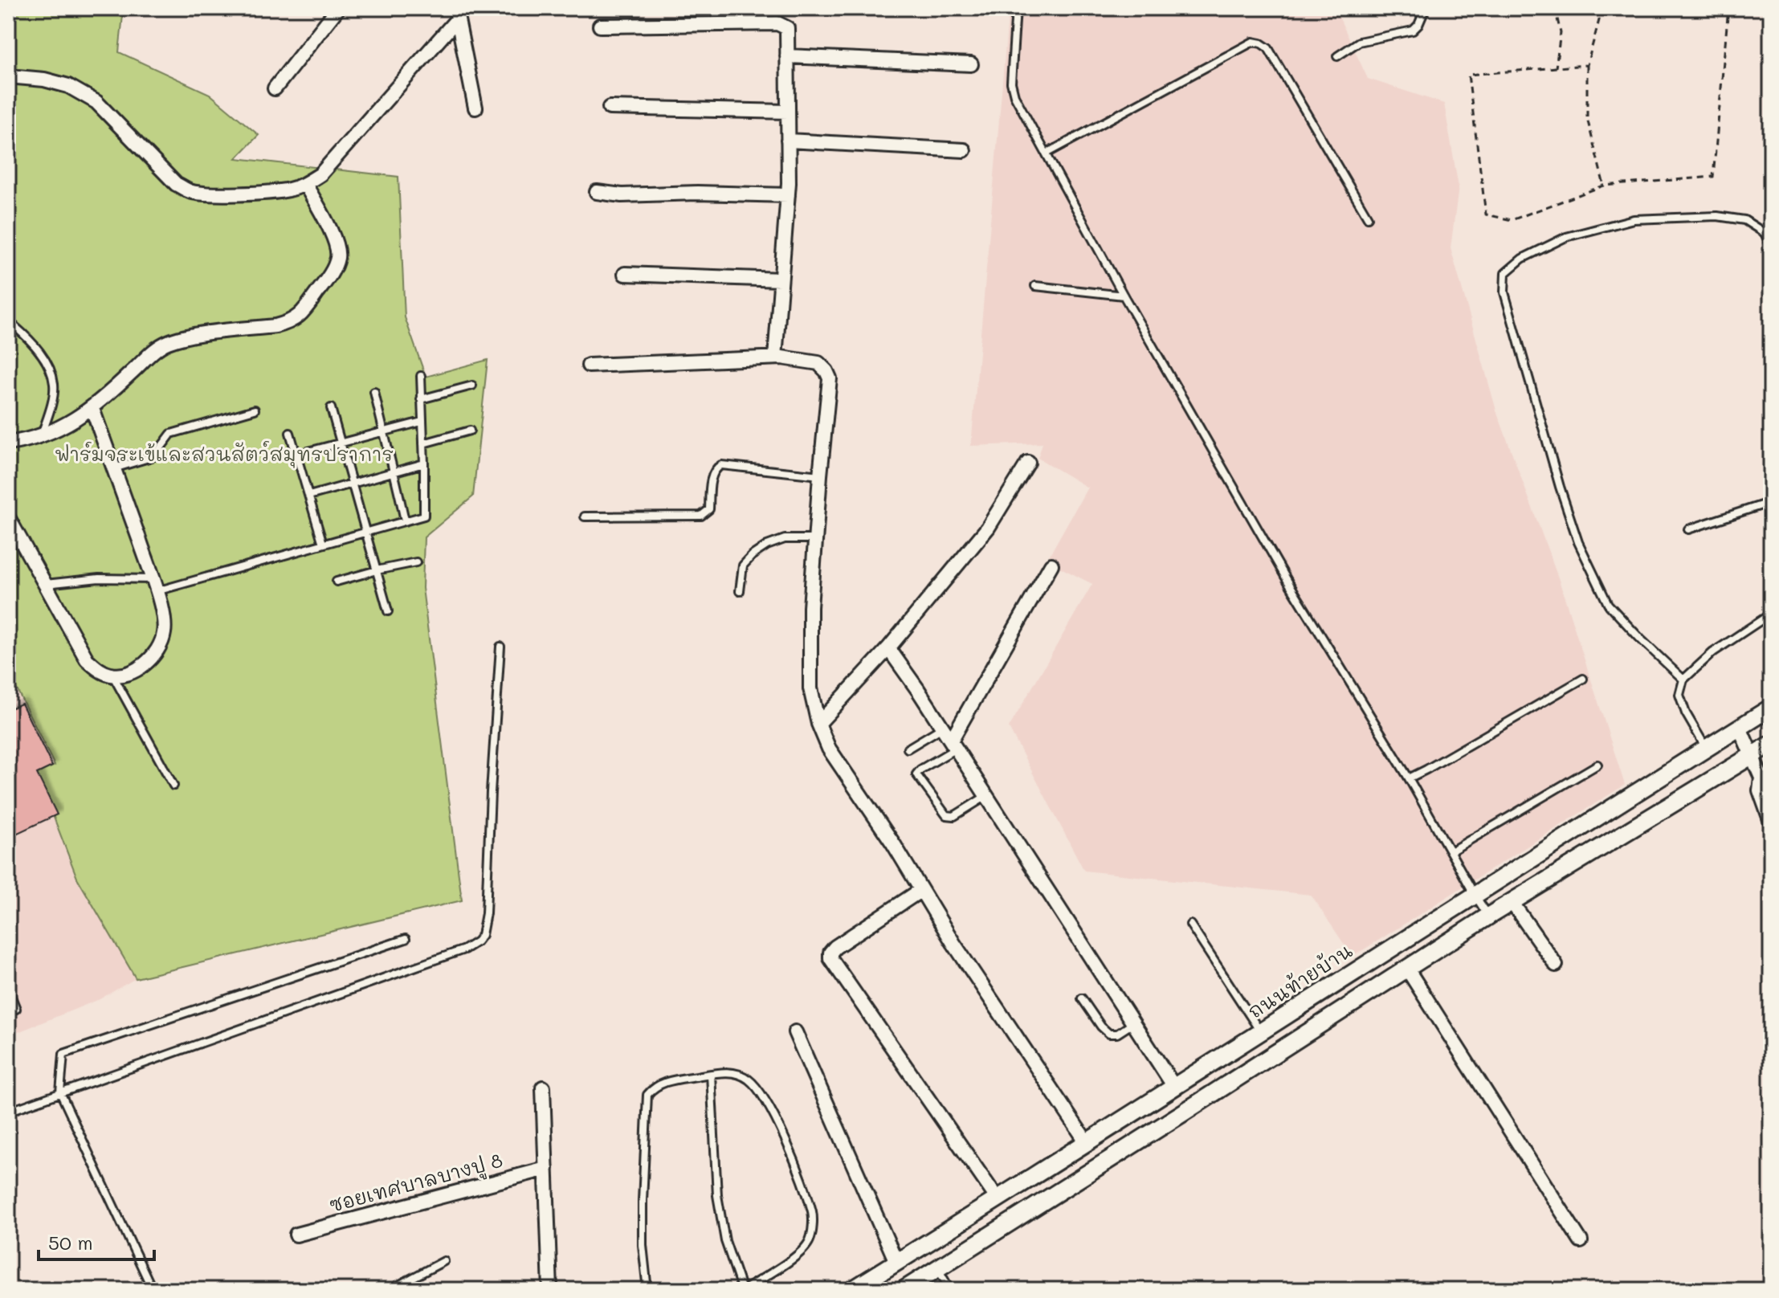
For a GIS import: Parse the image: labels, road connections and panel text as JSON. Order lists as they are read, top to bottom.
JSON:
{
  "streets": {
    "street": ["ถนนท้ายบ้าน", "ซอยเทศบาลบางปู 8"]
  },
  "parks": ["ฟาร์มจระเข้และสวนสัตว์สมุทรปราการ"],
  "scale_bar": "50 m"
}
